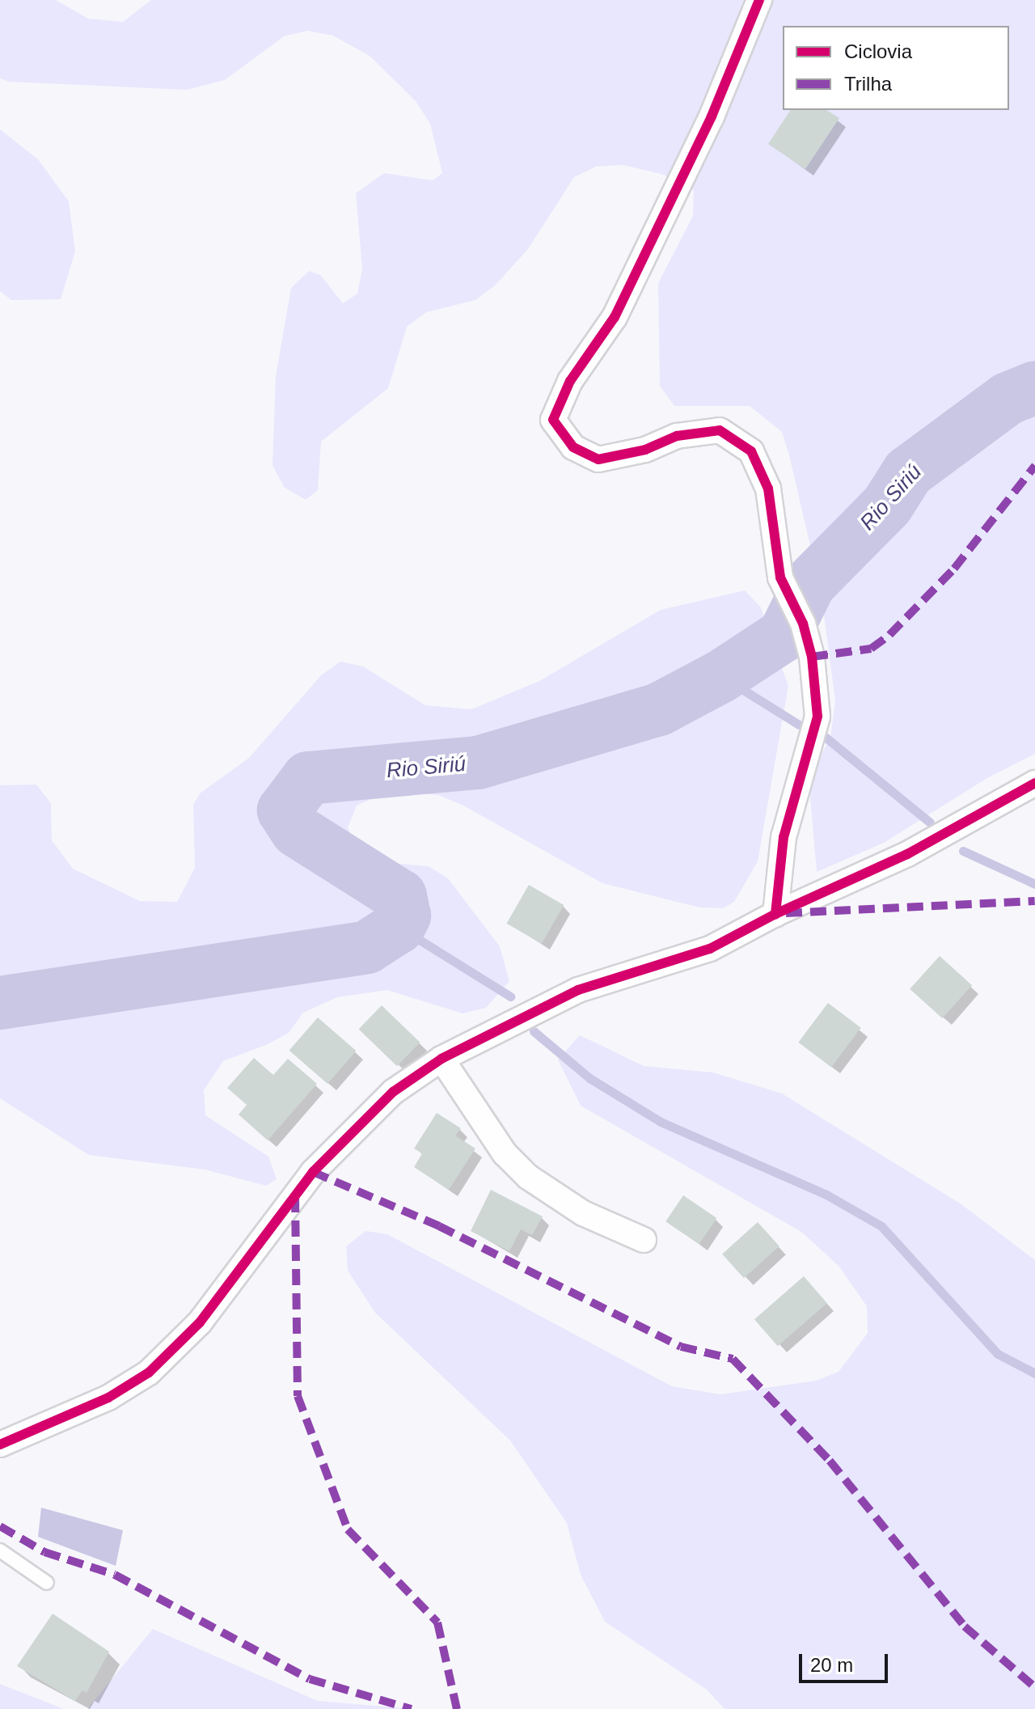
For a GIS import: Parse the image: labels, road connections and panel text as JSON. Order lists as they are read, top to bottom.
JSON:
{
  "water": ["Rio Siriú"],
  "legend": ["Ciclovia", "Trilha"],
  "scale_bar": "20 m"
}
